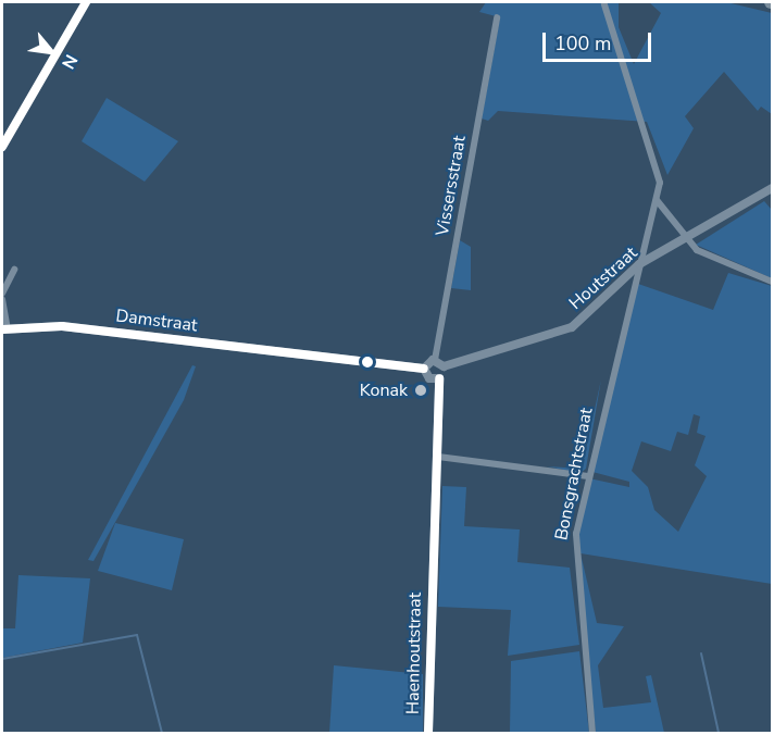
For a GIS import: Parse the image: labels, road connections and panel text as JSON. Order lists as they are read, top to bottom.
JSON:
{
  "streets": {
    "street": [
      "Vissersstraat",
      "Houtstraat",
      "Damstraat",
      "Bonsgrachtstraat",
      "Haenhoutstraat"
    ]
  },
  "crossings": [
    ["Vissersstraat", "Houtstraat"],
    ["Vissersstraat", "Haenhoutstraat"],
    ["Houtstraat", "Bonsgrachtstraat"],
    ["Houtstraat", "Haenhoutstraat"]
  ],
  "places": ["Konak"],
  "scale_bar": "100 m",
  "north": "bottom right"
}
